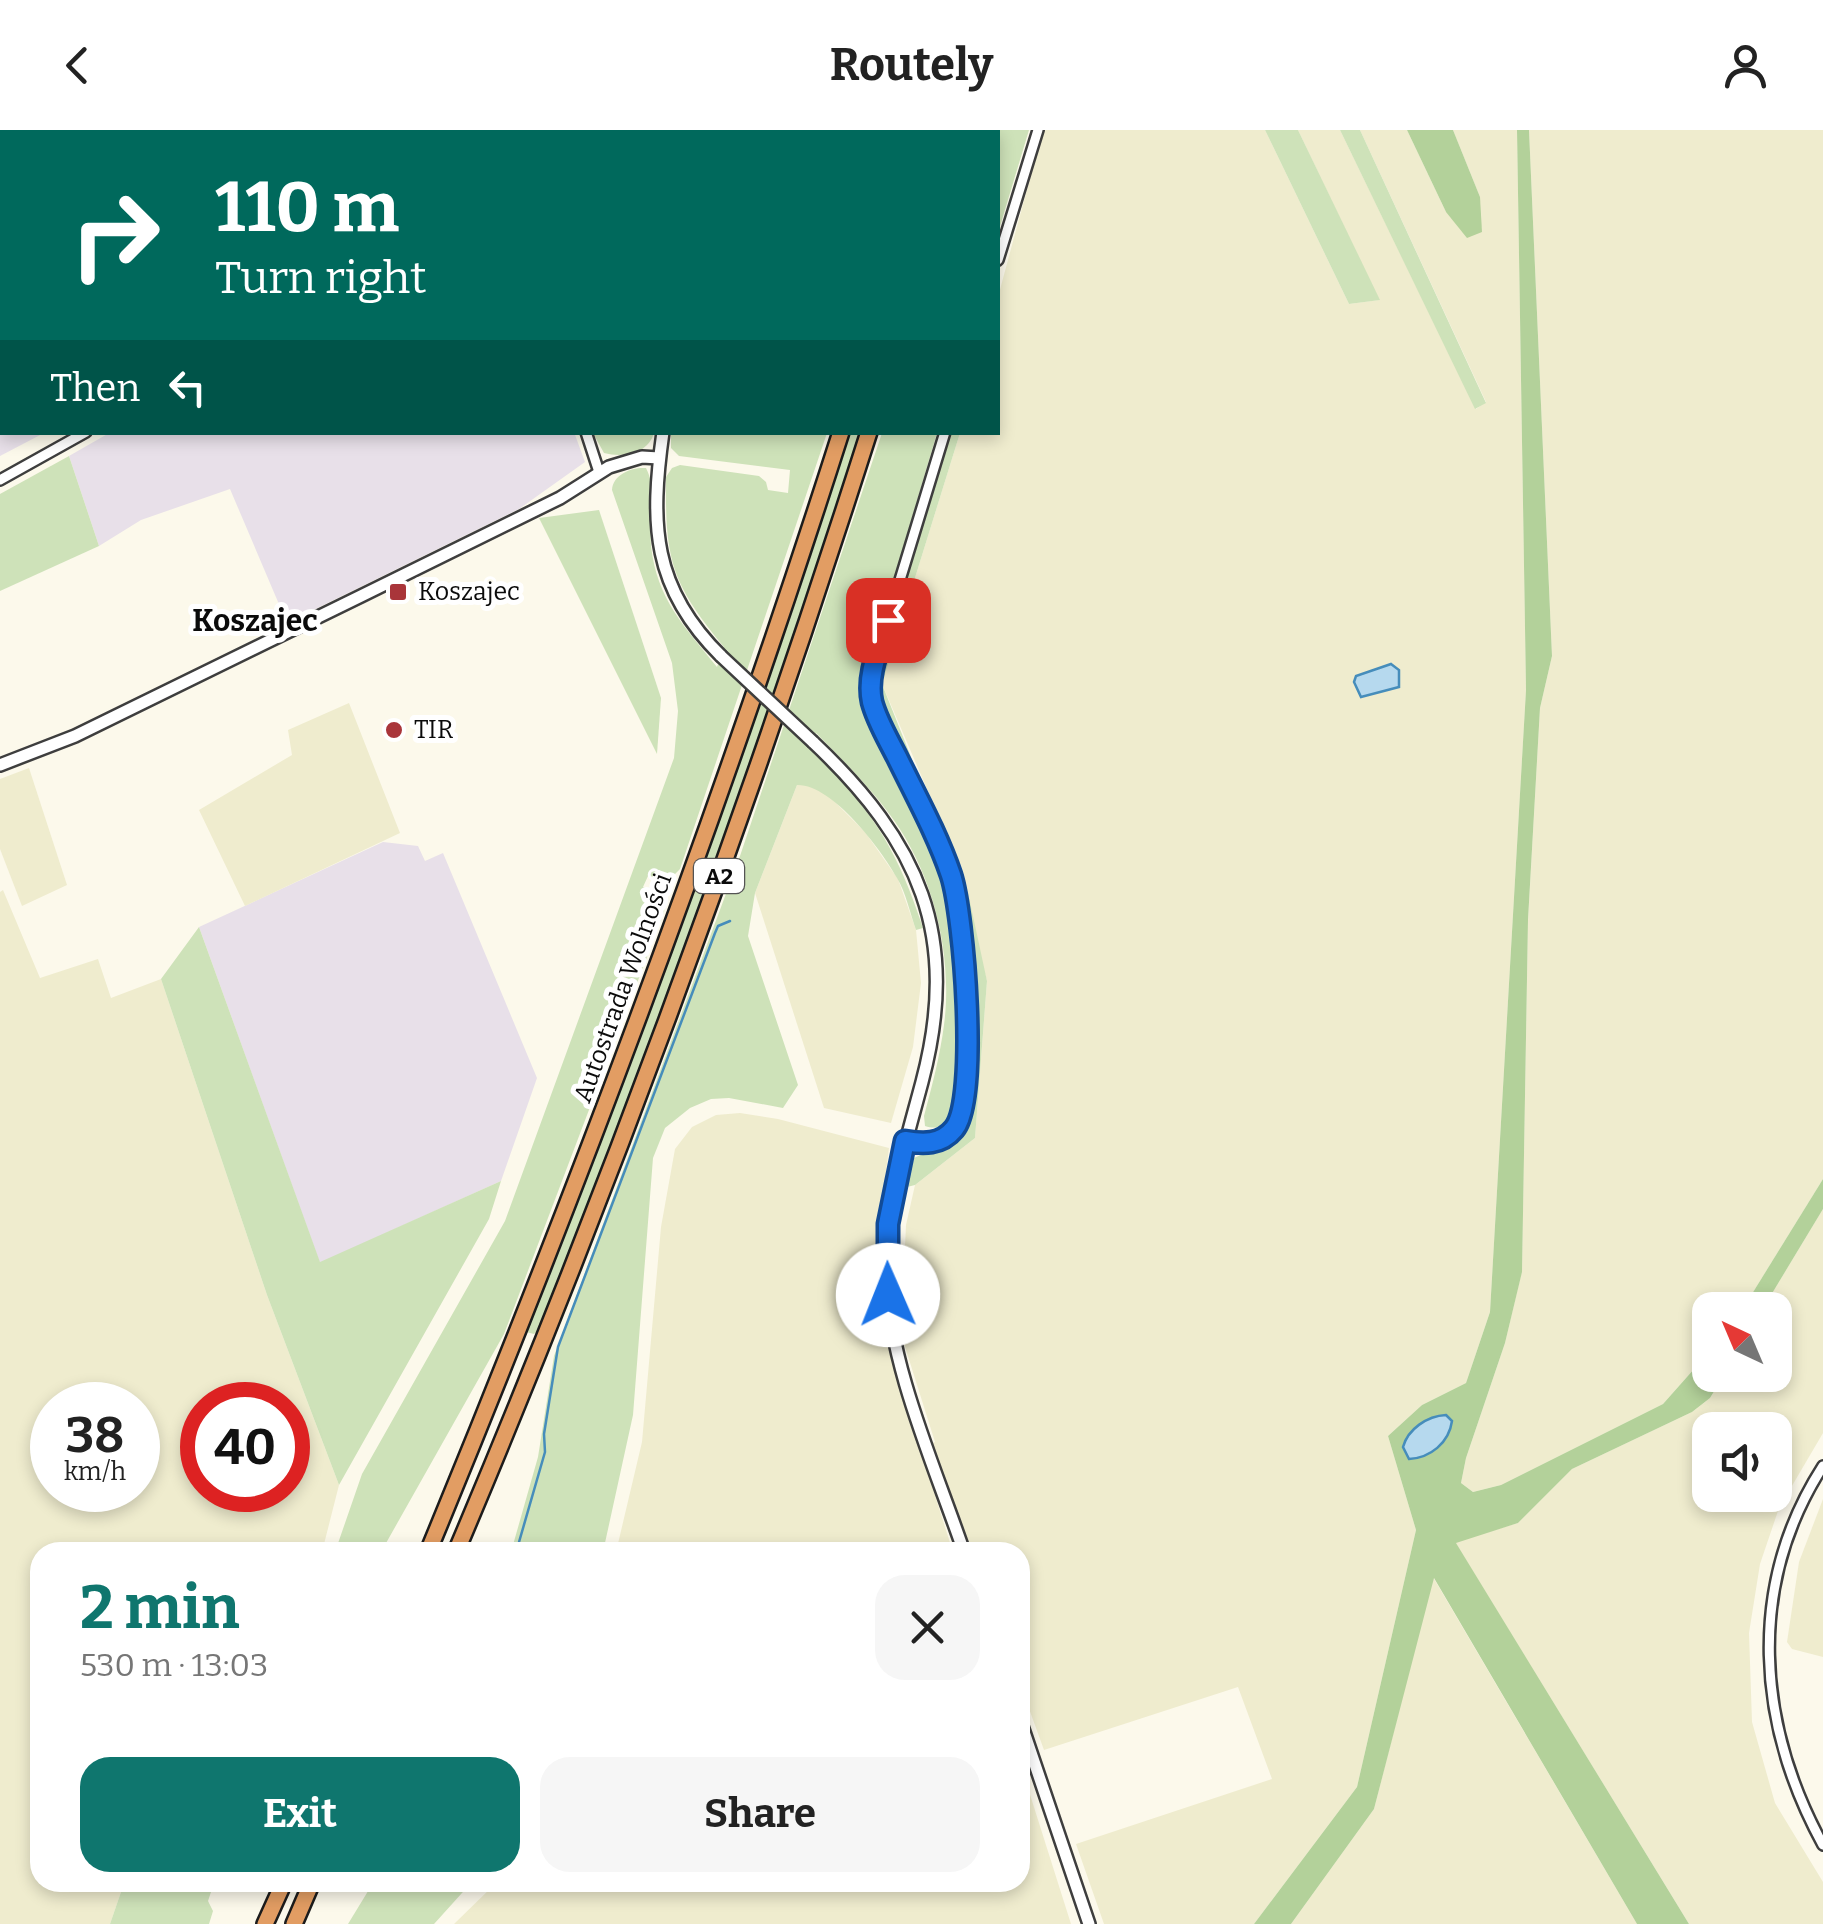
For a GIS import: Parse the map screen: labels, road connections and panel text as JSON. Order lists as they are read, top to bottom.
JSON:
{
  "streets": {
    "highway": ["A2", "Autostrada Wolności"]
  },
  "districts": ["Koszajec"],
  "places": {
    "transit": ["Koszajec"],
    "other": ["TIR"]
  },
  "north": "top left",
  "page": {
    "header": "Routely",
    "turn": ["110 m", "Turn right"],
    "then": "Then",
    "speed": "38 km/h",
    "limit": "40",
    "heading": ["2 min", "530 m · 13:03"],
    "buttons": ["Exit", "Share"]
  }
}
